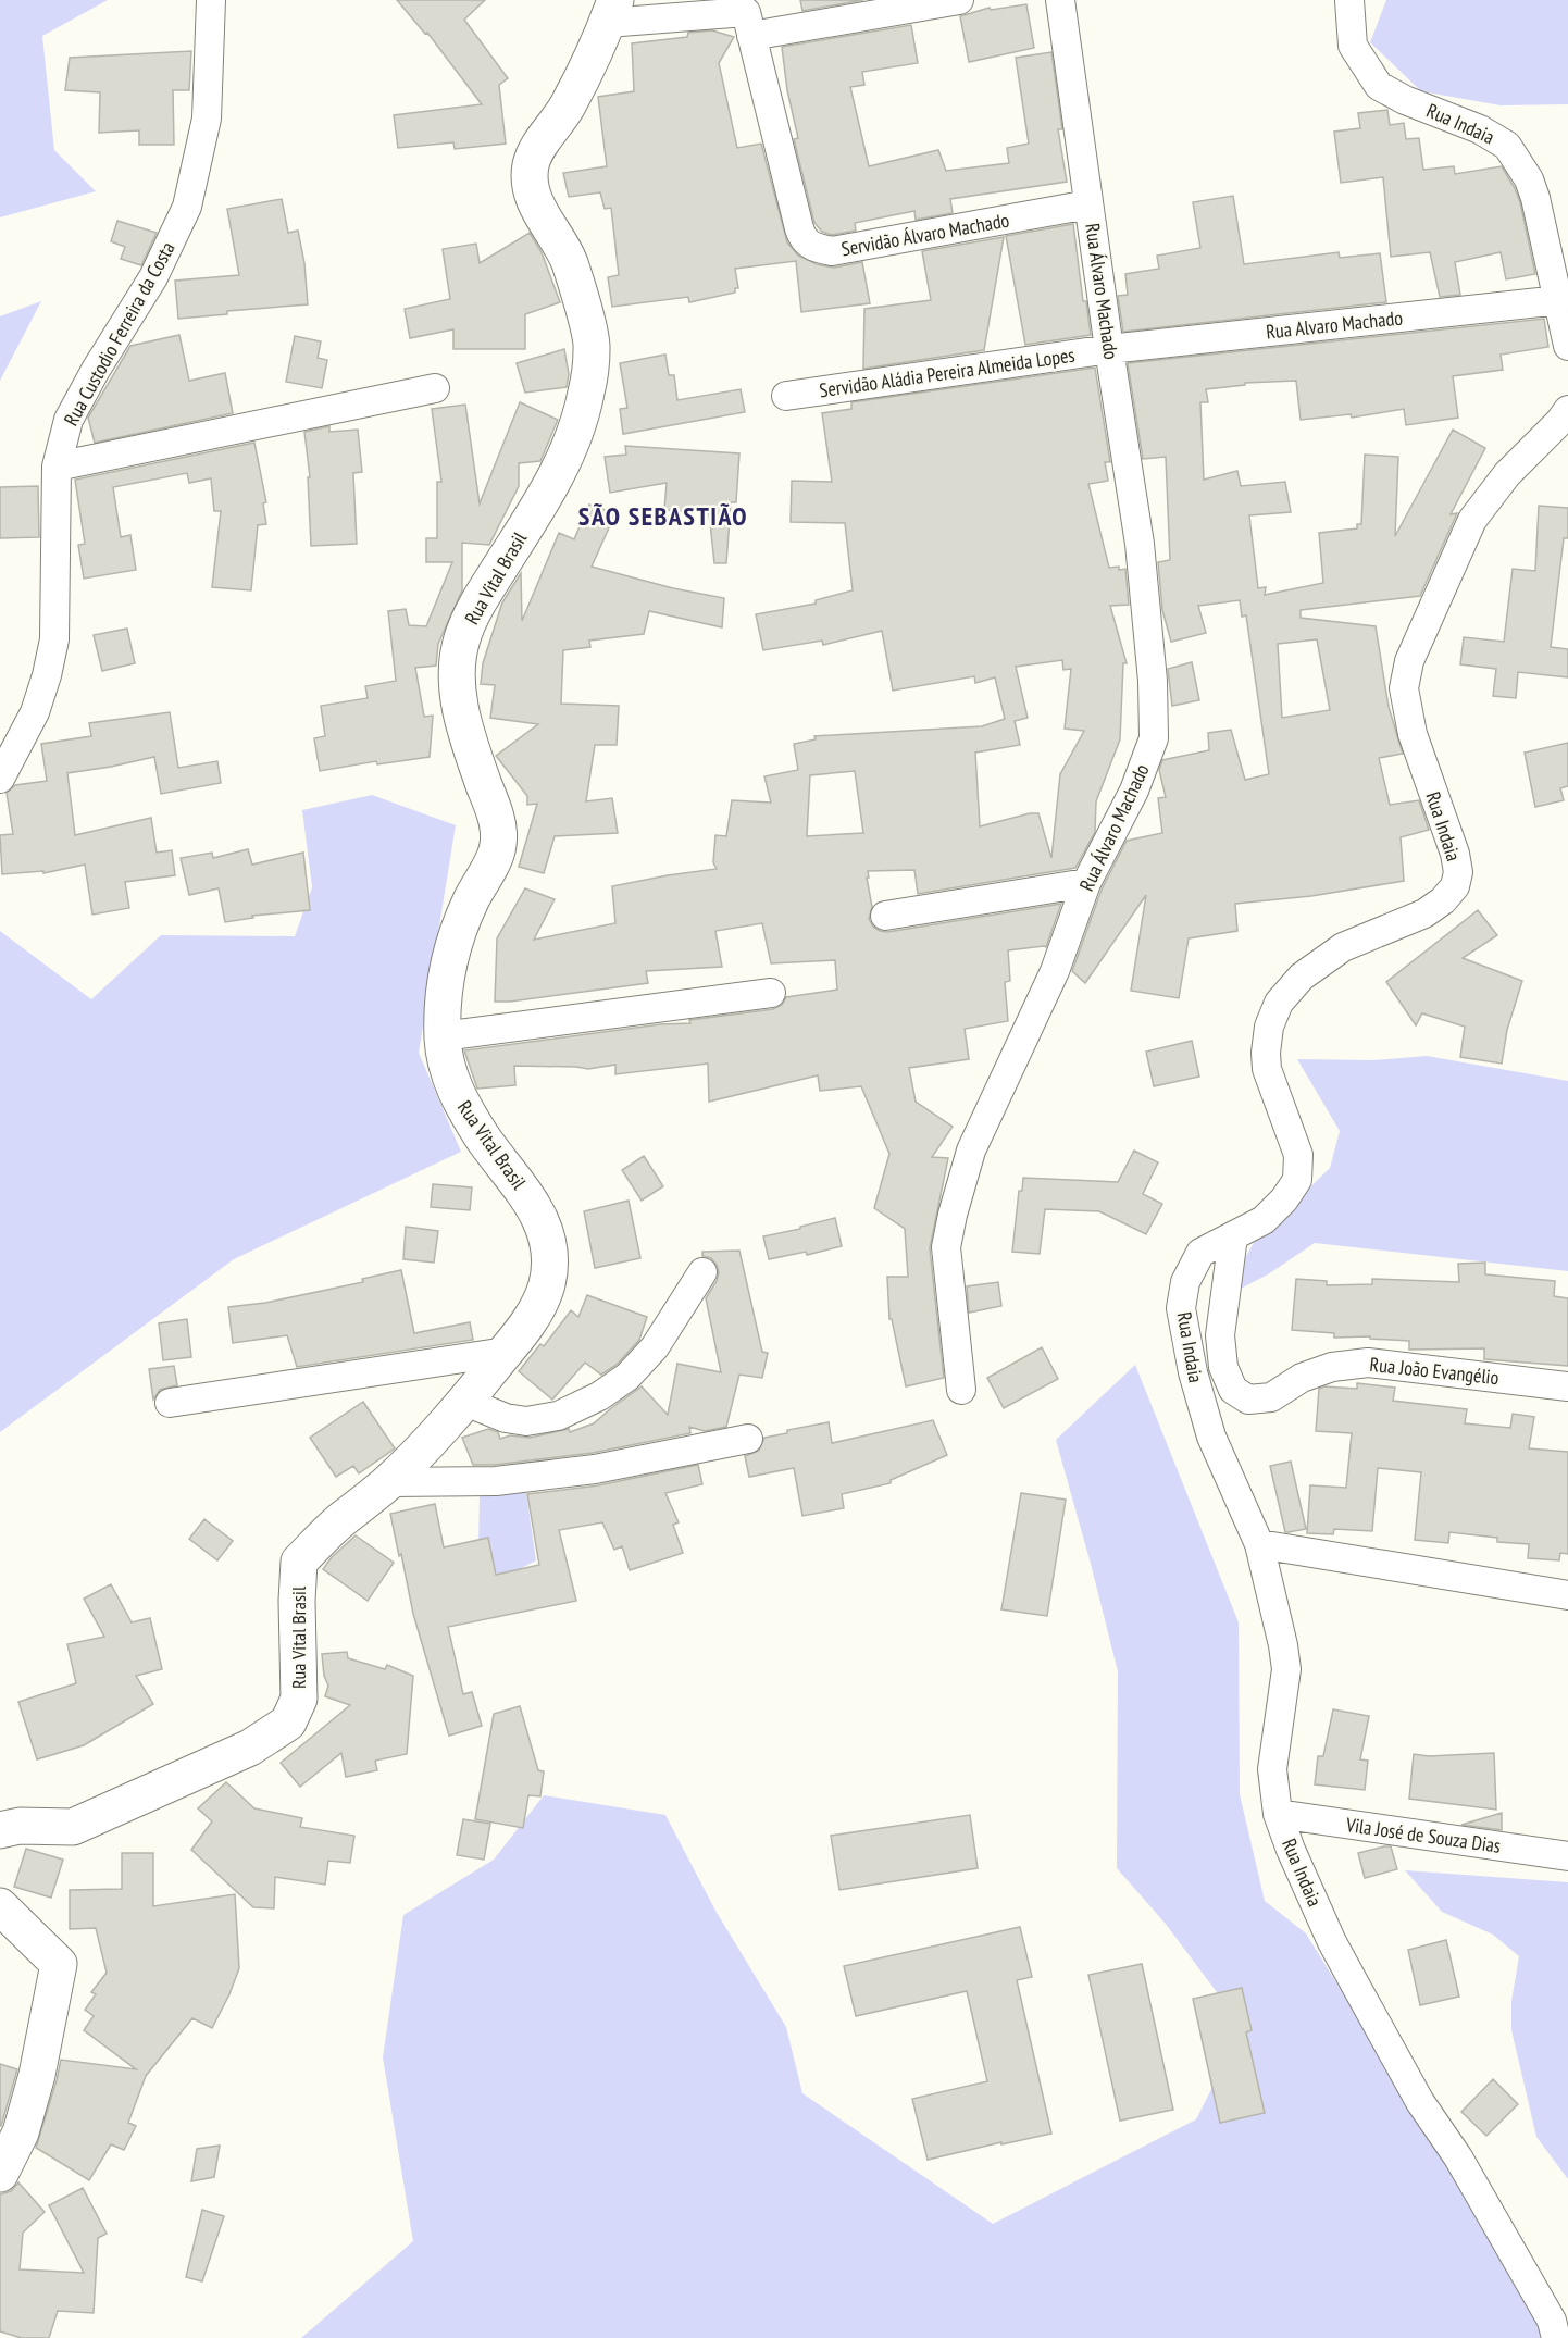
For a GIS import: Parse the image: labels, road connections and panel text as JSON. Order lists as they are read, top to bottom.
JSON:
{
  "streets": {
    "street": [
      "Rua Indaia",
      "Servidão Álvaro Machado",
      "Rua Álvaro Machado",
      "Rua Alvaro Machado",
      "Rua Custodio Ferreira da Costa",
      "Servidão Aládia Pereira Almeida Lopes",
      "Rua Vital Brasil",
      "Rua João Evangélio",
      "Vila José de Souza Dias"
    ]
  },
  "crossings": [
    ["Rua Indaia", "Rua Alvaro Machado"],
    ["Rua Indaia", "Rua João Evangélio"],
    ["Rua Indaia", "Vila José de Souza Dias"],
    ["Servidão Álvaro Machado", "Rua Álvaro Machado"],
    ["Rua Álvaro Machado", "Rua Alvaro Machado"],
    ["Rua Álvaro Machado", "Servidão Aládia Pereira Almeida Lopes"],
    ["Rua Alvaro Machado", "Servidão Aládia Pereira Almeida Lopes"]
  ],
  "districts": ["SÃO SEBASTIÃO"]
}
